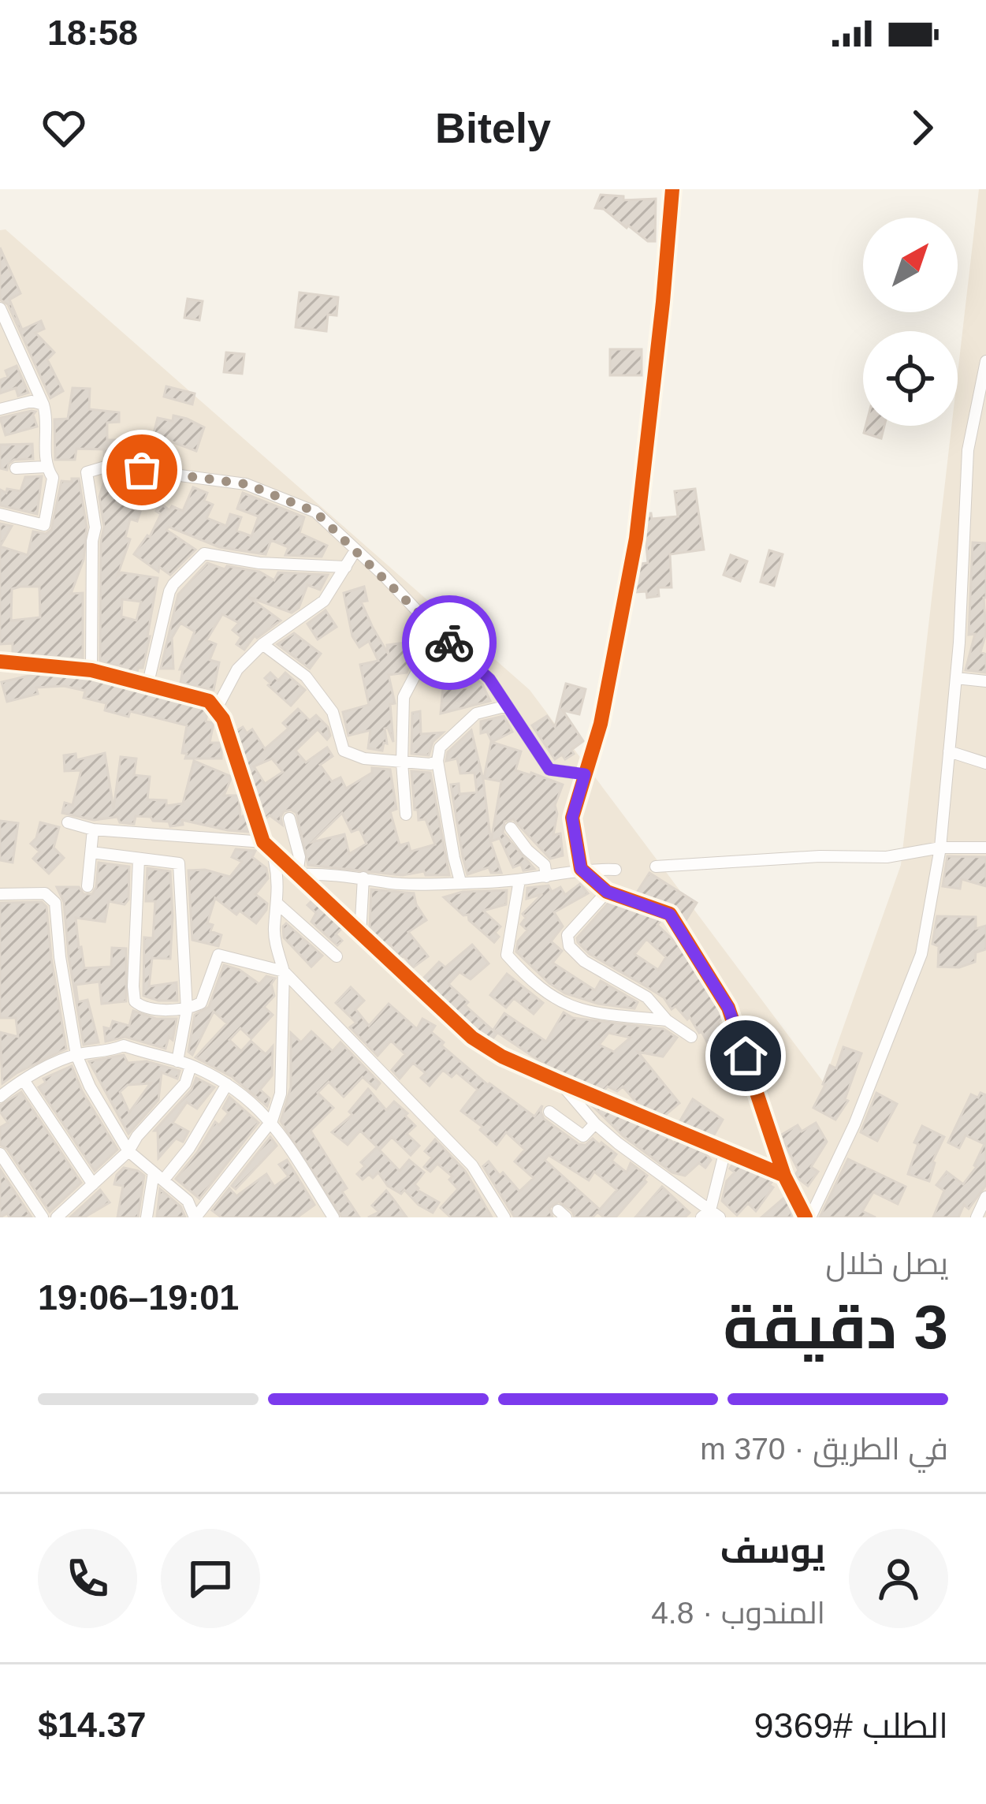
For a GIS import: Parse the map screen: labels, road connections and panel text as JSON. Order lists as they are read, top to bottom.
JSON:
{
  "north": "top right",
  "page": {
    "status": "18:58",
    "header": "Bitely",
    "heading": ["3 دقيقة", "يصل خلال", "19:01–19:06"],
    "panel": [
      "يوسف",
      "المندوب · 4.8",
      "الطلب #9369",
      "$14.37"
    ],
    "bar": "في الطريق · 370 m"
  }
}
